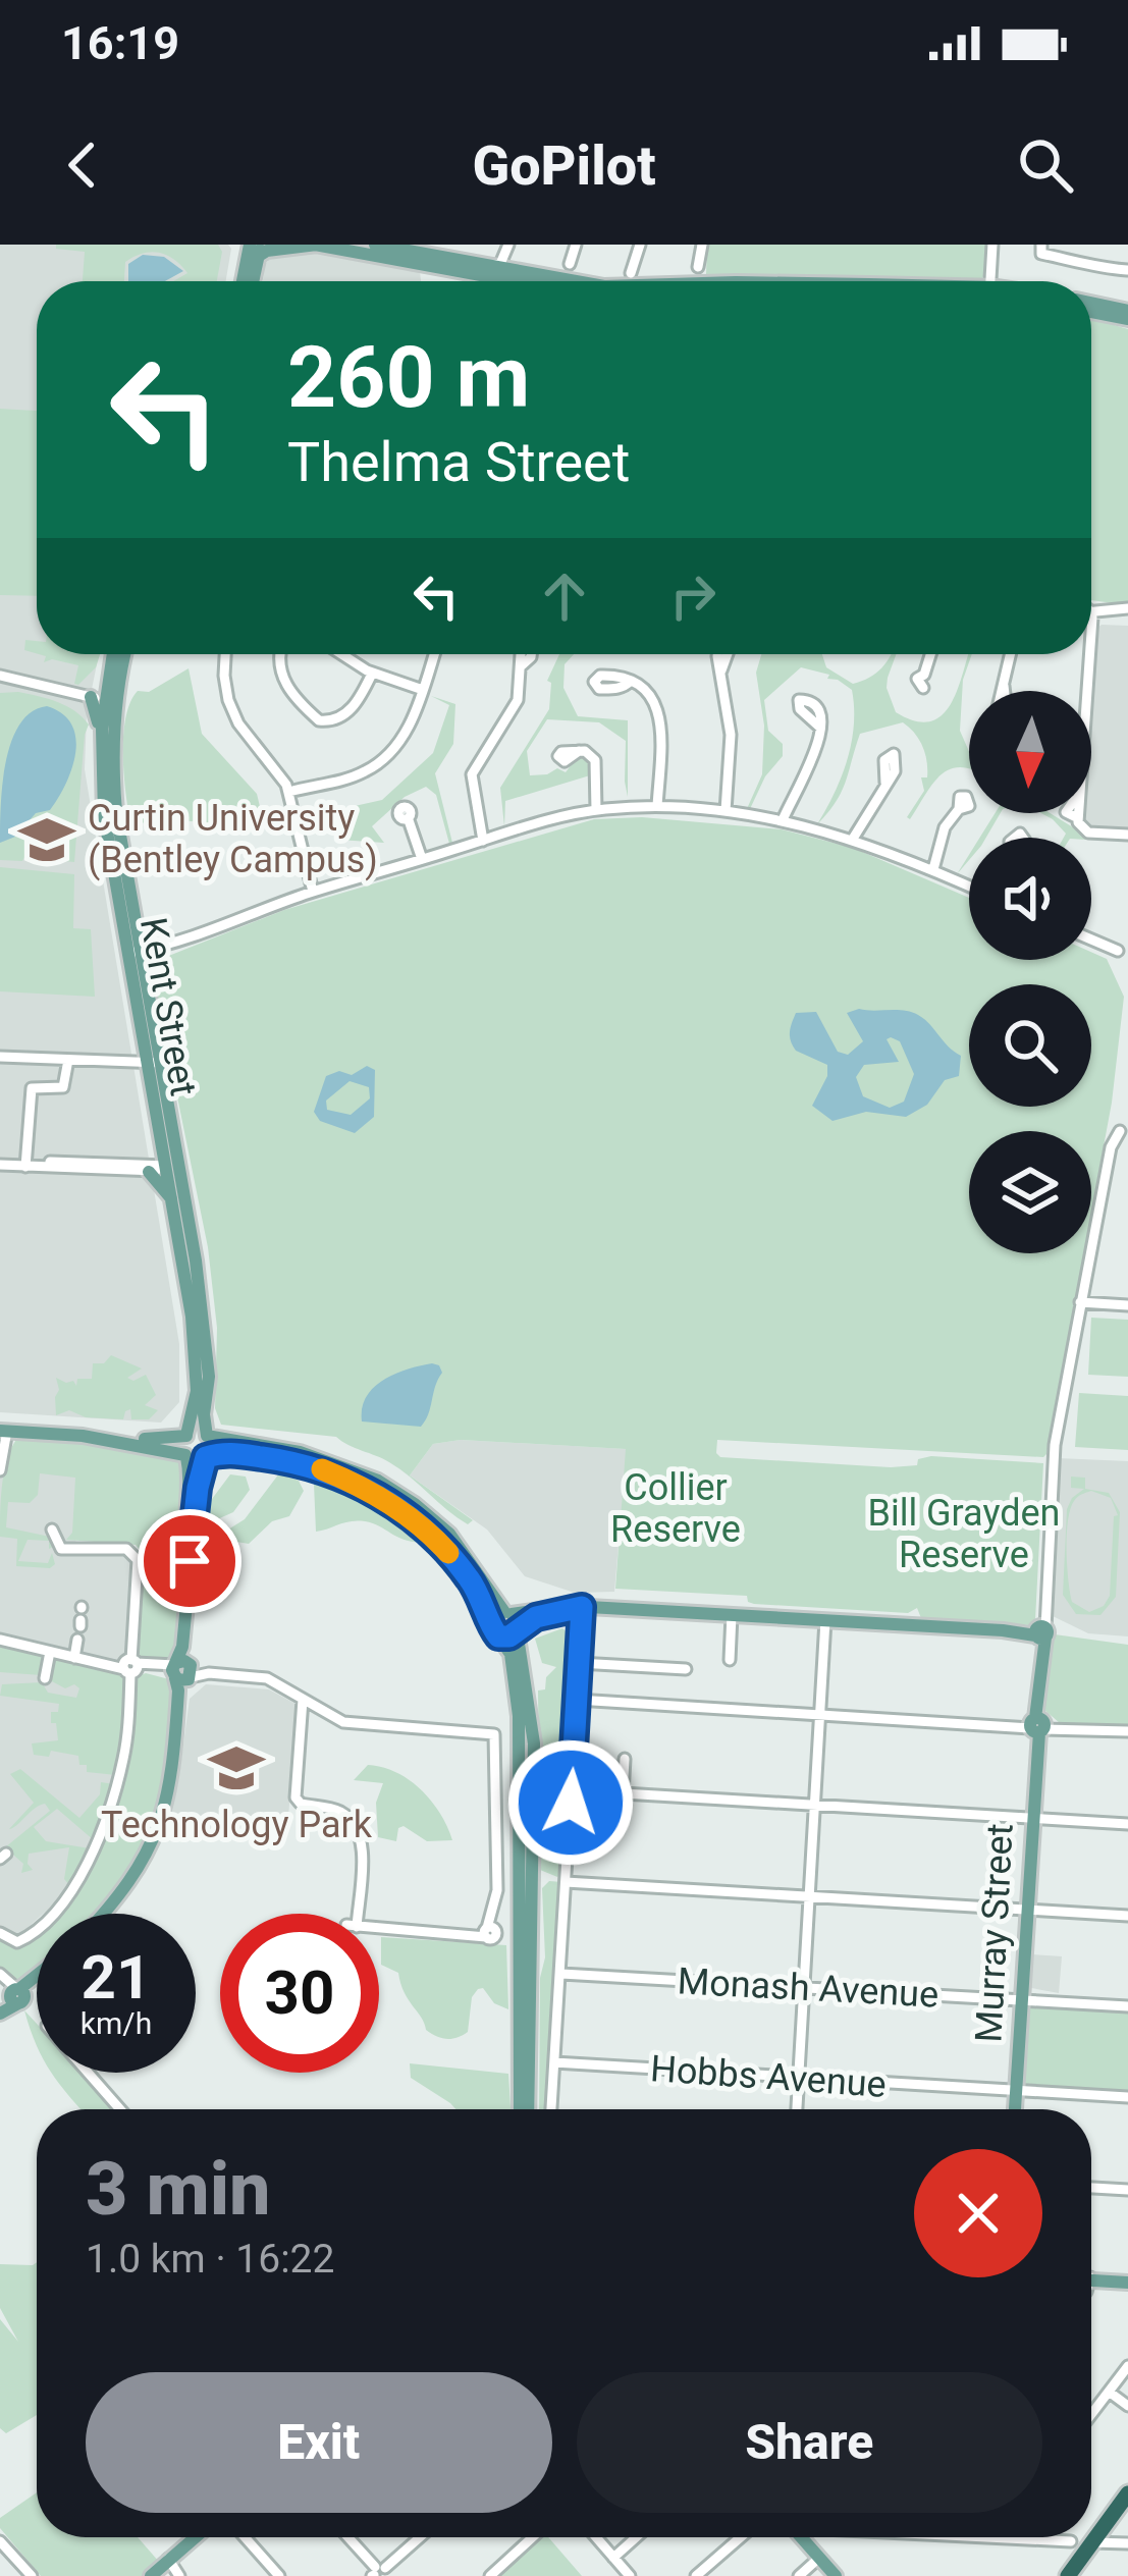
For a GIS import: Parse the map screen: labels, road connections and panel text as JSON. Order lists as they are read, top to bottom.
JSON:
{
  "streets": {
    "main road": ["Kent Street", "Murray Street"],
    "street": ["Monash Avenue", "Hobbs Avenue"]
  },
  "crossings": [
    ["Murray Street", "Monash Avenue"],
    ["Murray Street", "Hobbs Avenue"]
  ],
  "parks": ["Collier Reserve", "Bill Grayden Reserve"],
  "places": {
    "school or university": ["Curtin University (Bentley Campus)", "Technology Park"]
  },
  "north": "bottom",
  "page": {
    "status": "16:19",
    "header": "GoPilot",
    "turn": ["260 m", "Thelma Street"],
    "speed": "21 km/h",
    "limit": "30",
    "heading": ["3 min", "1.0 km · 16:22"],
    "buttons": ["Exit", "Share"]
  }
}
